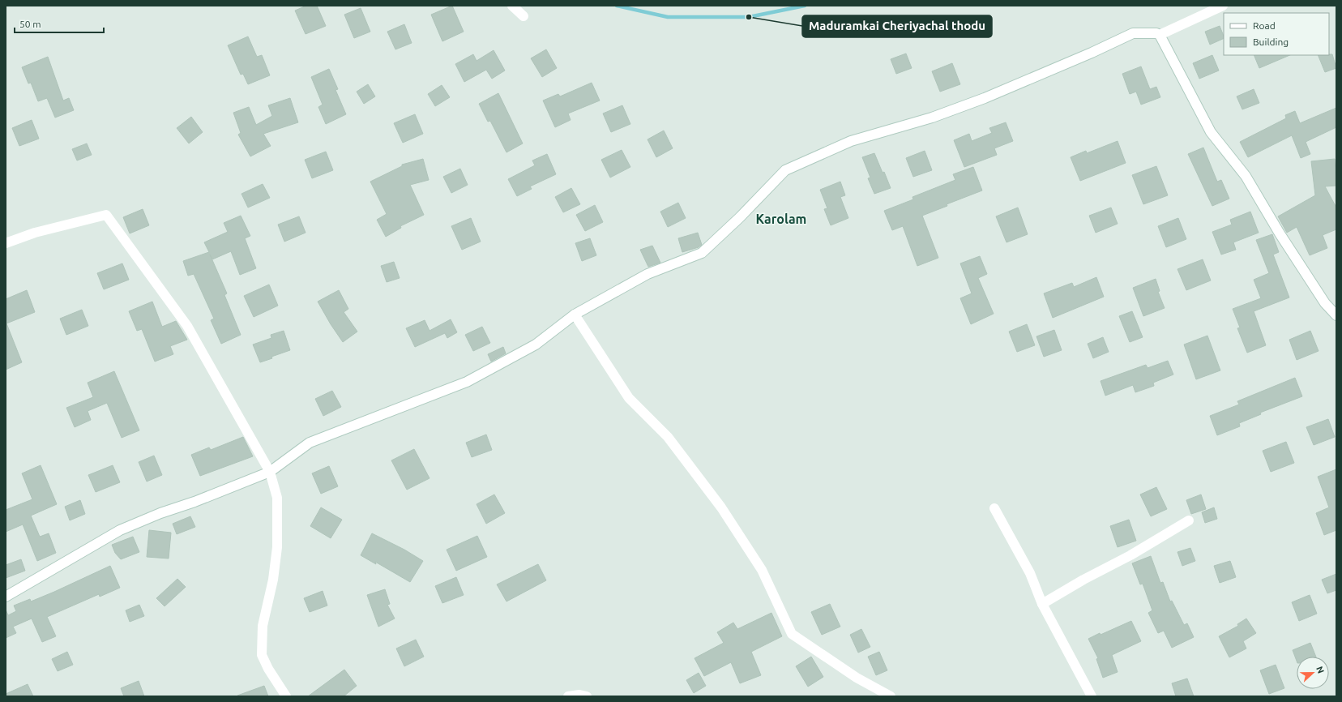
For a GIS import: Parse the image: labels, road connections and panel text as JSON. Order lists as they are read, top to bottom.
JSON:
{
  "districts": ["Karolam"],
  "places": ["Maduramkai Cheriyachal thodu"],
  "legend": ["Road", "Building"],
  "scale_bar": "50 m",
  "north": "right"
}
